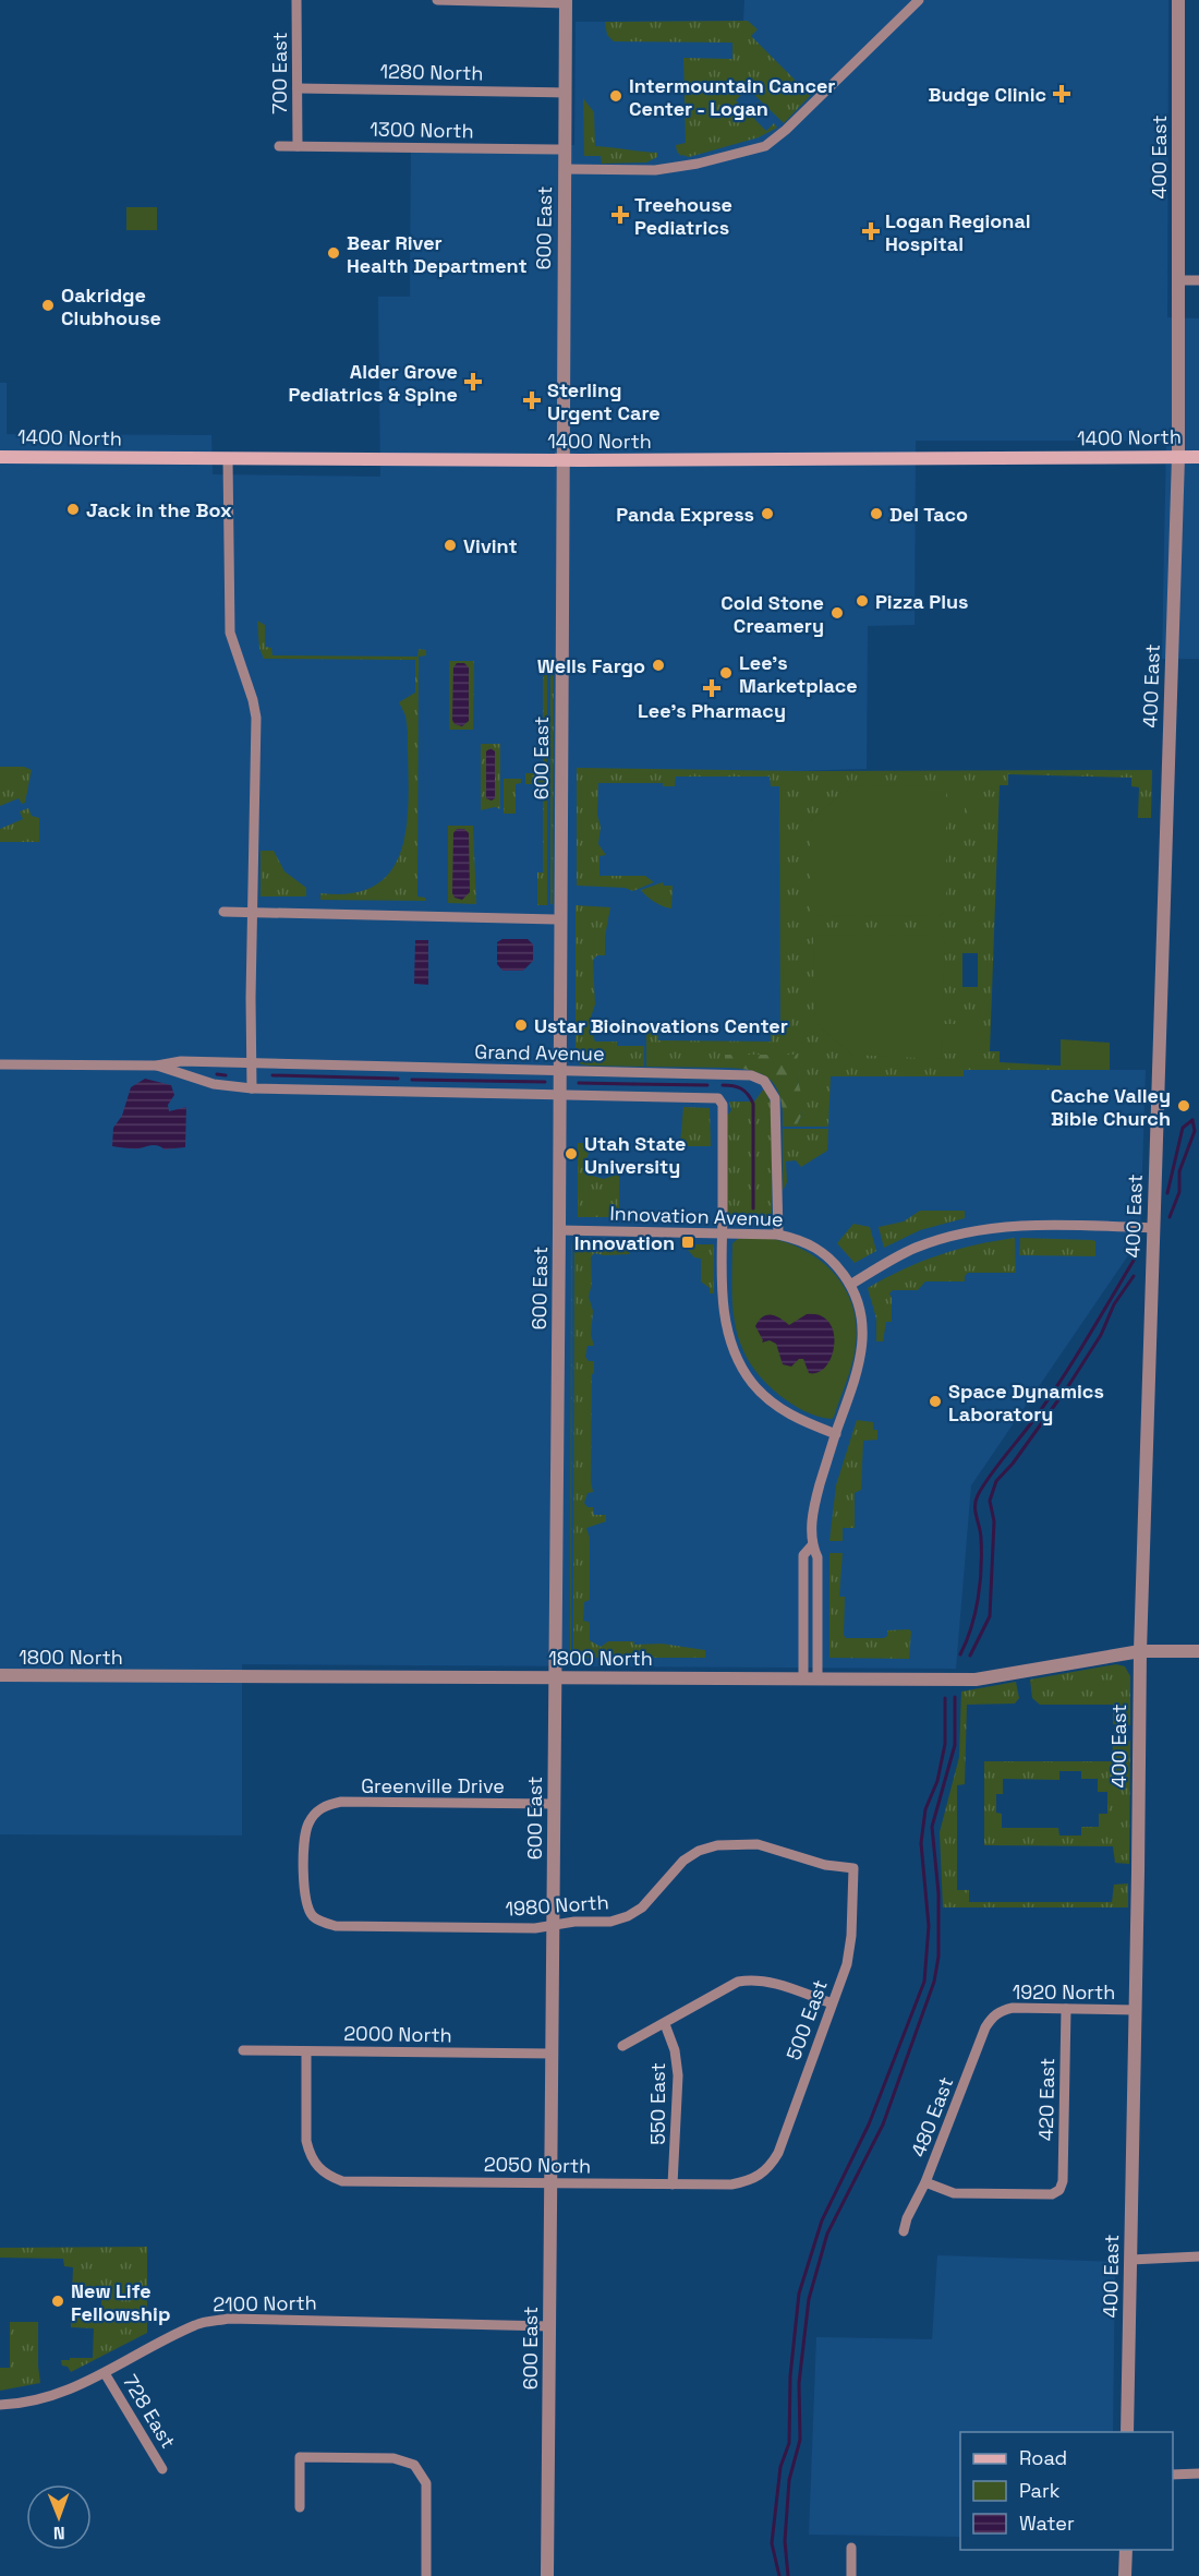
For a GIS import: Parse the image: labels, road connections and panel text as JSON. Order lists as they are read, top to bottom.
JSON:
{
  "streets": {
    "main road": ["1400 North"],
    "street": [
      "1280 North",
      "700 East",
      "1300 North",
      "400 East",
      "600 East",
      "Grand Avenue",
      "Innovation Avenue",
      "1800 North",
      "Greenville Drive",
      "1980 North",
      "1920 North",
      "500 East",
      "2000 North",
      "420 East",
      "550 East",
      "480 East",
      "2050 North",
      "2100 North",
      "728 East"
    ]
  },
  "crossings": [
    ["1280 North", "700 East"],
    ["1280 North", "600 East"],
    ["700 East", "1300 North"],
    ["1300 North", "600 East"],
    ["400 East", "1400 North"],
    ["400 East", "1800 North"],
    ["400 East", "1920 North"],
    ["600 East", "1400 North"],
    ["600 East", "Grand Avenue"],
    ["600 East", "Innovation Avenue"],
    ["600 East", "1800 North"],
    ["600 East", "Greenville Drive"],
    ["600 East", "1980 North"],
    ["600 East", "2000 North"],
    ["600 East", "2050 North"],
    ["600 East", "2100 North"],
    ["Grand Avenue", "Innovation Avenue"],
    ["Innovation Avenue", "1800 North"],
    ["Greenville Drive", "1980 North"],
    ["1980 North", "500 East"],
    ["1920 North", "420 East"],
    ["1920 North", "480 East"],
    ["500 East", "2050 North"],
    ["2000 North", "2050 North"],
    ["420 East", "480 East"],
    ["550 East", "2050 North"],
    ["2100 North", "728 East"]
  ],
  "places": {
    "health": [
      "Budge Clinic",
      "Treehouse Pediatrics",
      "Logan Regional Hospital",
      "Alder Grove Pediatrics & Spine",
      "Sterling Urgent Care",
      "Lee's Pharmacy"
    ],
    "other": [
      "Intermountain Cancer Center - Logan",
      "Bear River Health Department",
      "Oakridge Clubhouse",
      "Jack in the Box",
      "Panda Express",
      "Del Taco",
      "Vivint",
      "Pizza Plus",
      "Cold Stone Creamery",
      "Wells Fargo",
      "Lee's Marketplace",
      "Ustar Bioinovations Center",
      "Cache Valley Bible Church",
      "Utah State University",
      "Space Dynamics Laboratory",
      "New Life Fellowship"
    ],
    "transit": ["Innovation"]
  },
  "legend": ["Road", "Park", "Water"],
  "north": "bottom"
}
